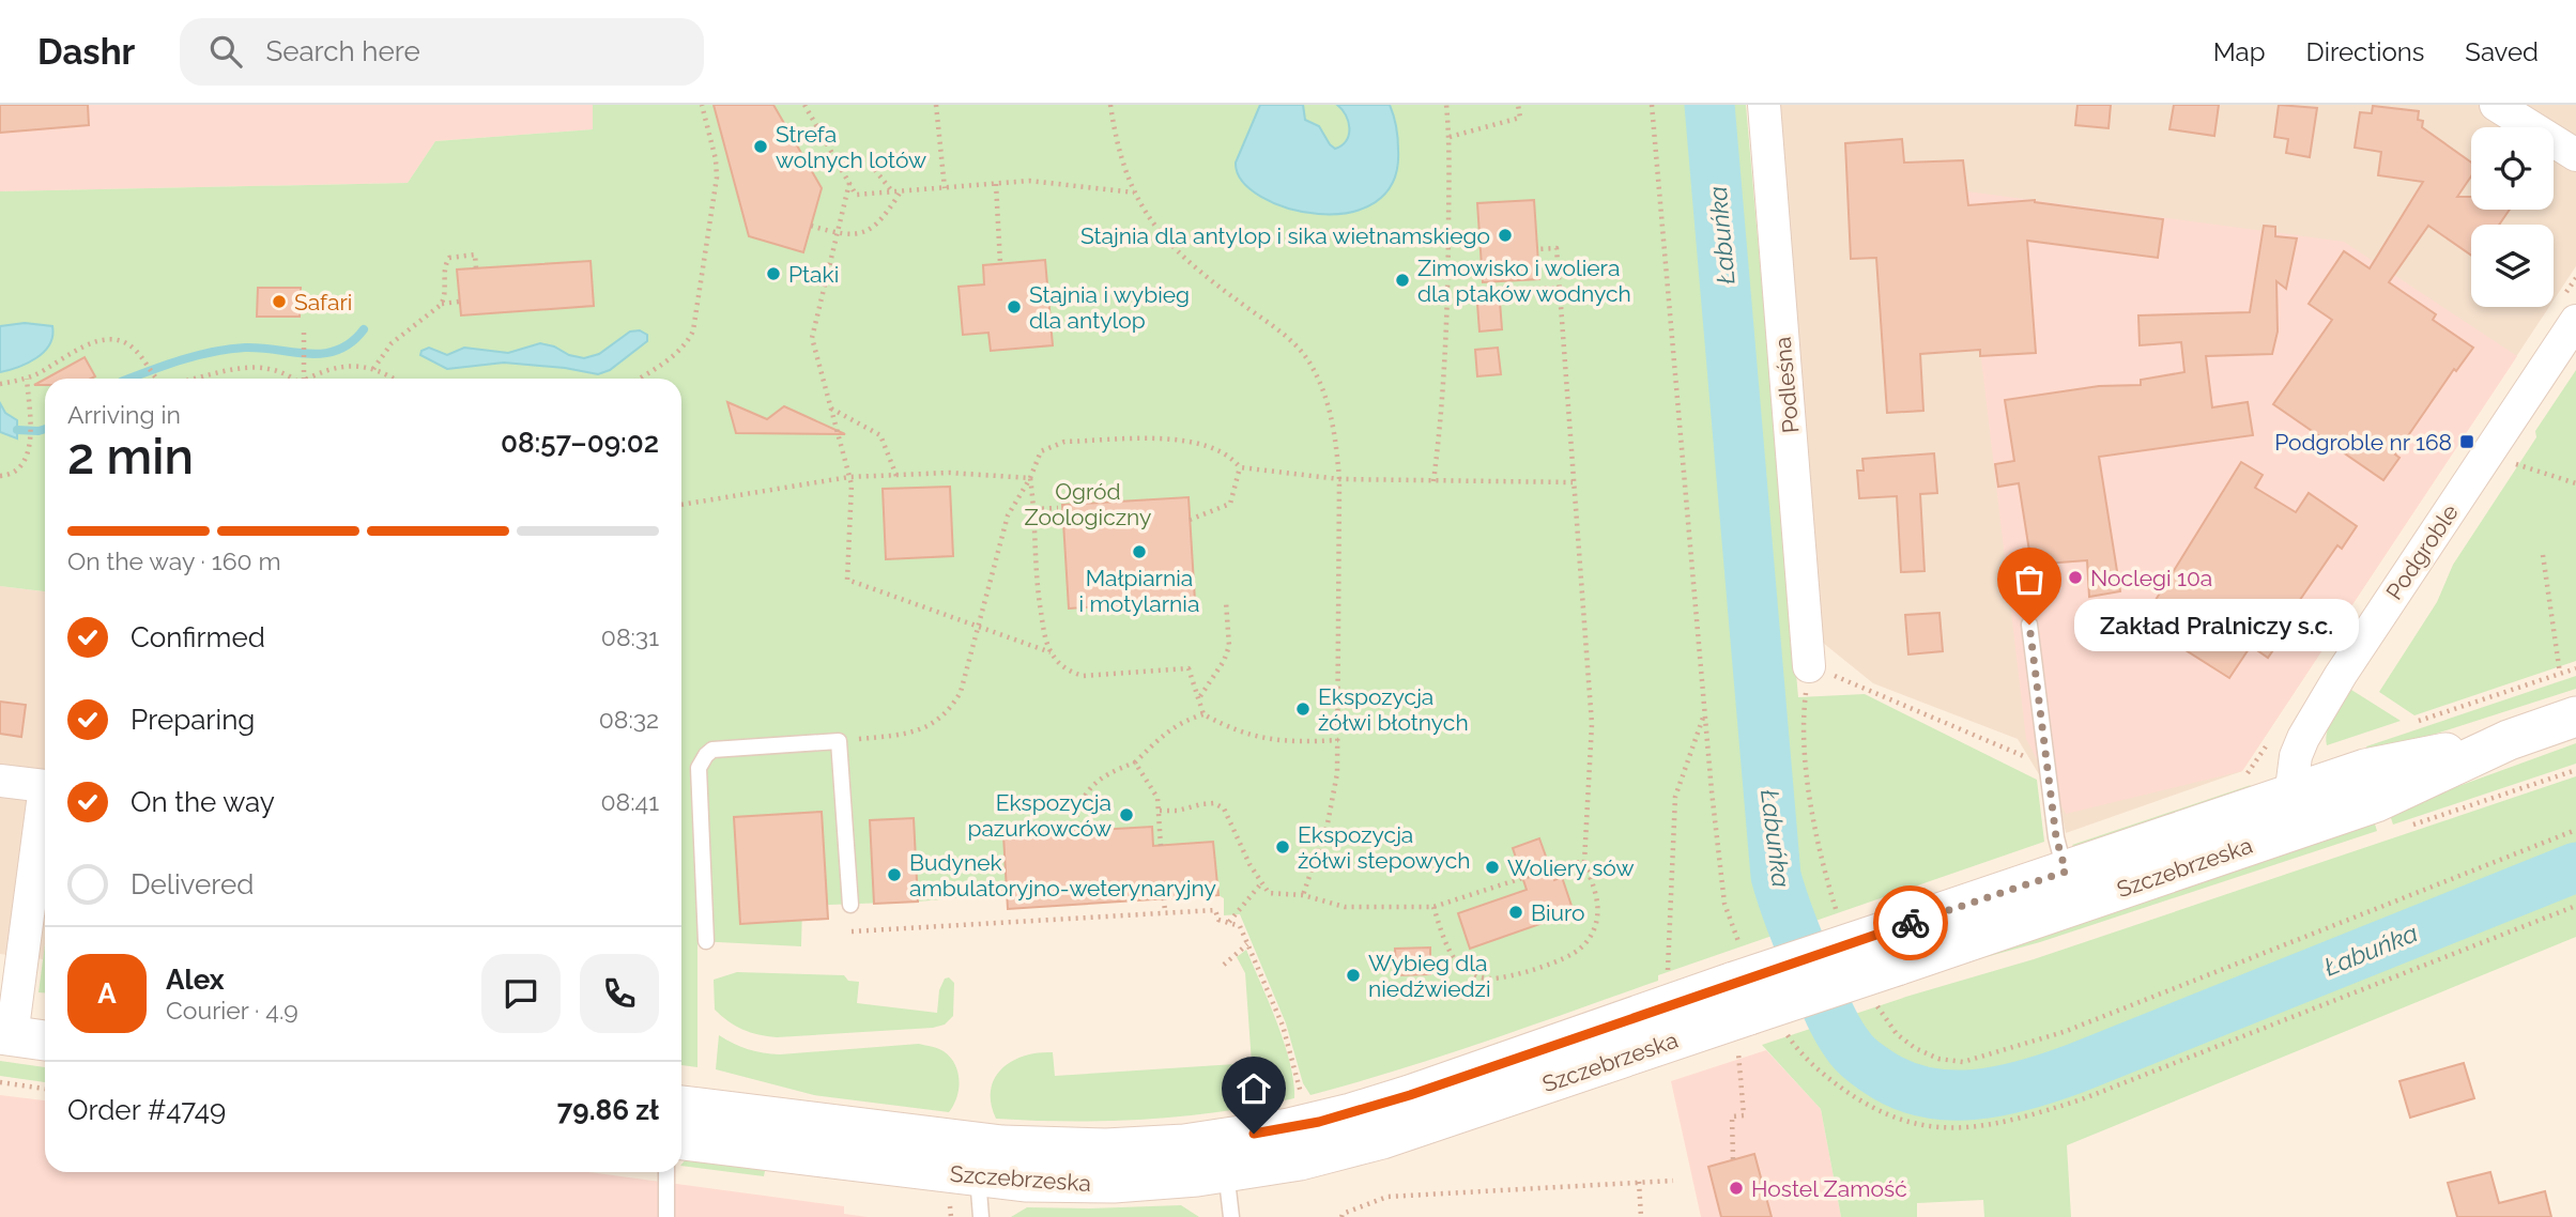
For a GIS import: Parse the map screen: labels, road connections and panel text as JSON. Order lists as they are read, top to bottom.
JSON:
{
  "streets": {
    "street": ["Podleśna", "Podgroble", "Szczebrzeska"]
  },
  "crossings": [
    ["Podgroble", "Szczebrzeska"]
  ],
  "water": ["Łabuńka"],
  "parks": ["Ogród Zoologiczny"],
  "places": {
    "other": [
      "Strefa wolnych lotów",
      "Stajnia dla antylop i sika wietnamskiego",
      "Ptaki",
      "Zimowisko i woliera dla ptaków wodnych",
      "Safari",
      "Stajnia i wybieg dla antylop",
      "Małpiarnia i motylarnia",
      "Noclegi 10a",
      "Zakład Pralniczy s.c.",
      "Ekspozycja żółwi błotnych",
      "Ekspozycja pazurkowców",
      "Ekspozycja żółwi stepowych",
      "Woliery sów",
      "Budynek ambulatoryjno-weterynaryjny",
      "Biuro",
      "Wybieg dla niedźwiedzi",
      "Hostel Zamość"
    ],
    "transit": ["Podgroble nr 168"]
  },
  "page": {
    "header": "Dashr",
    "search": "Search here",
    "nav": ["Map", "Directions", "Saved"],
    "heading": ["2 min", "Arriving in", "08:57–09:02"],
    "panel": [
      "Alex",
      "Courier · 4.9",
      "Order #4749",
      "79.86 zł"
    ],
    "bar": "On the way · 160 m",
    "list": [
      ["Confirmed", "08:31"],
      ["Preparing", "08:32"],
      ["On the way", "08:41"],
      "Delivered"
    ],
    "bubble": "Zakład Pralniczy s.c.",
    "round": "A"
  }
}
